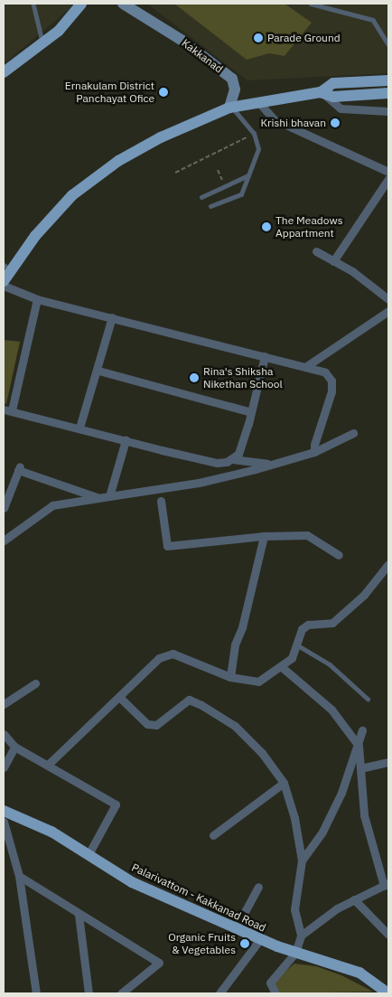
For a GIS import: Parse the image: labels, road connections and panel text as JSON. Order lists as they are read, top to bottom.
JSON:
{
  "streets": {
    "main road": ["Kakkanad", "Palarivattom - Kakkanad Road"]
  },
  "places": [
    "Parade Ground",
    "Ernakulam District Panchayat Ofice",
    "Krishi bhavan",
    "The Meadows Appartment",
    "Rina's Shiksha Nikethan School",
    "Organic Fruits & Vegetables"
  ]
}
